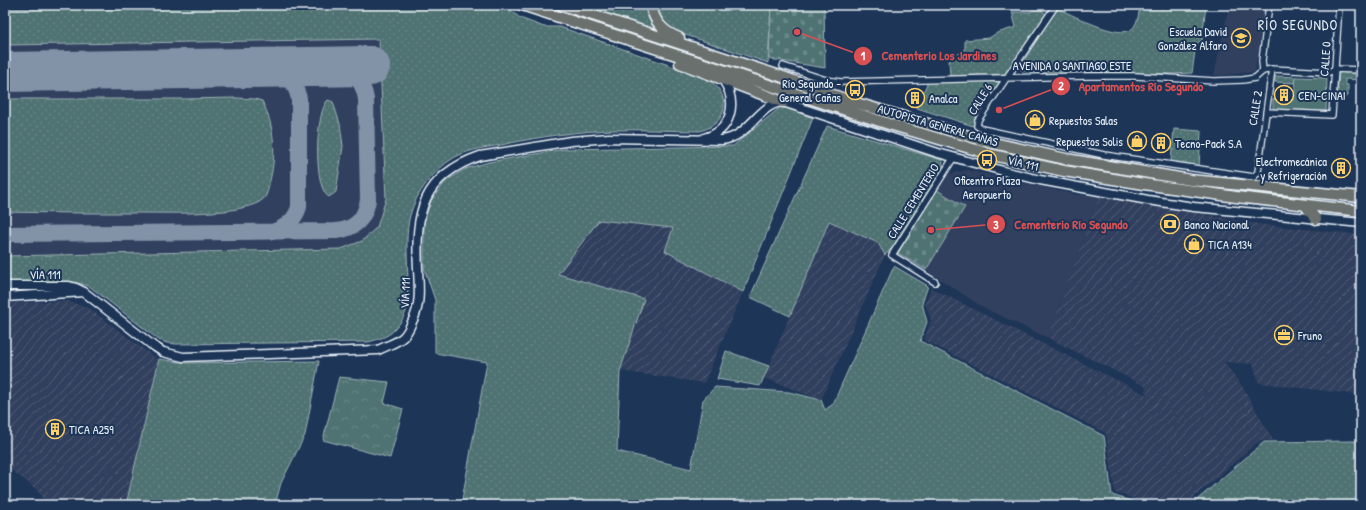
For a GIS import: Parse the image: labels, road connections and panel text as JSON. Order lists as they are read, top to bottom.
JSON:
{
  "streets": {
    "highway": ["AUTOPISTA GENERAL CAÑAS"],
    "main road": ["VÍA 111"],
    "street": [
      "CALLE 0",
      "AVENIDA 0 SANTIAGO ESTE",
      "CALLE 6",
      "CALLE 2",
      "CALLE CEMENTERIO"
    ]
  },
  "crossings": [
    ["CALLE 0", "AVENIDA 0 SANTIAGO ESTE"],
    ["CALLE 0", "CALLE 2"],
    ["AVENIDA 0 SANTIAGO ESTE", "CALLE 6"],
    ["AVENIDA 0 SANTIAGO ESTE", "CALLE 2"],
    ["CALLE 6", "CALLE 2"],
    ["VÍA 111", "CALLE CEMENTERIO"]
  ],
  "districts": ["RÍO SEGUNDO"],
  "places": {
    "other": ["Cementerio Los Jardines", "Apartamentos Río Segundo", "Cementerio Río Segundo"],
    "school or university": ["Escuela David González Alfaro"],
    "bus stop": ["Río Segundo - General Cañas", "Oficentro Plaza Aeropuerto"],
    "building": [
      "CEN-CINAI",
      "Analca",
      "Tecno-Pack S.A",
      "Electromecánica y Refrigeración",
      "TICA A259"
    ],
    "shop": ["Repuestos Salas", "Repuestos Solis", "TICA A134"],
    "bank": ["Banco Nacional"],
    "office": ["Fruno"]
  }
}
